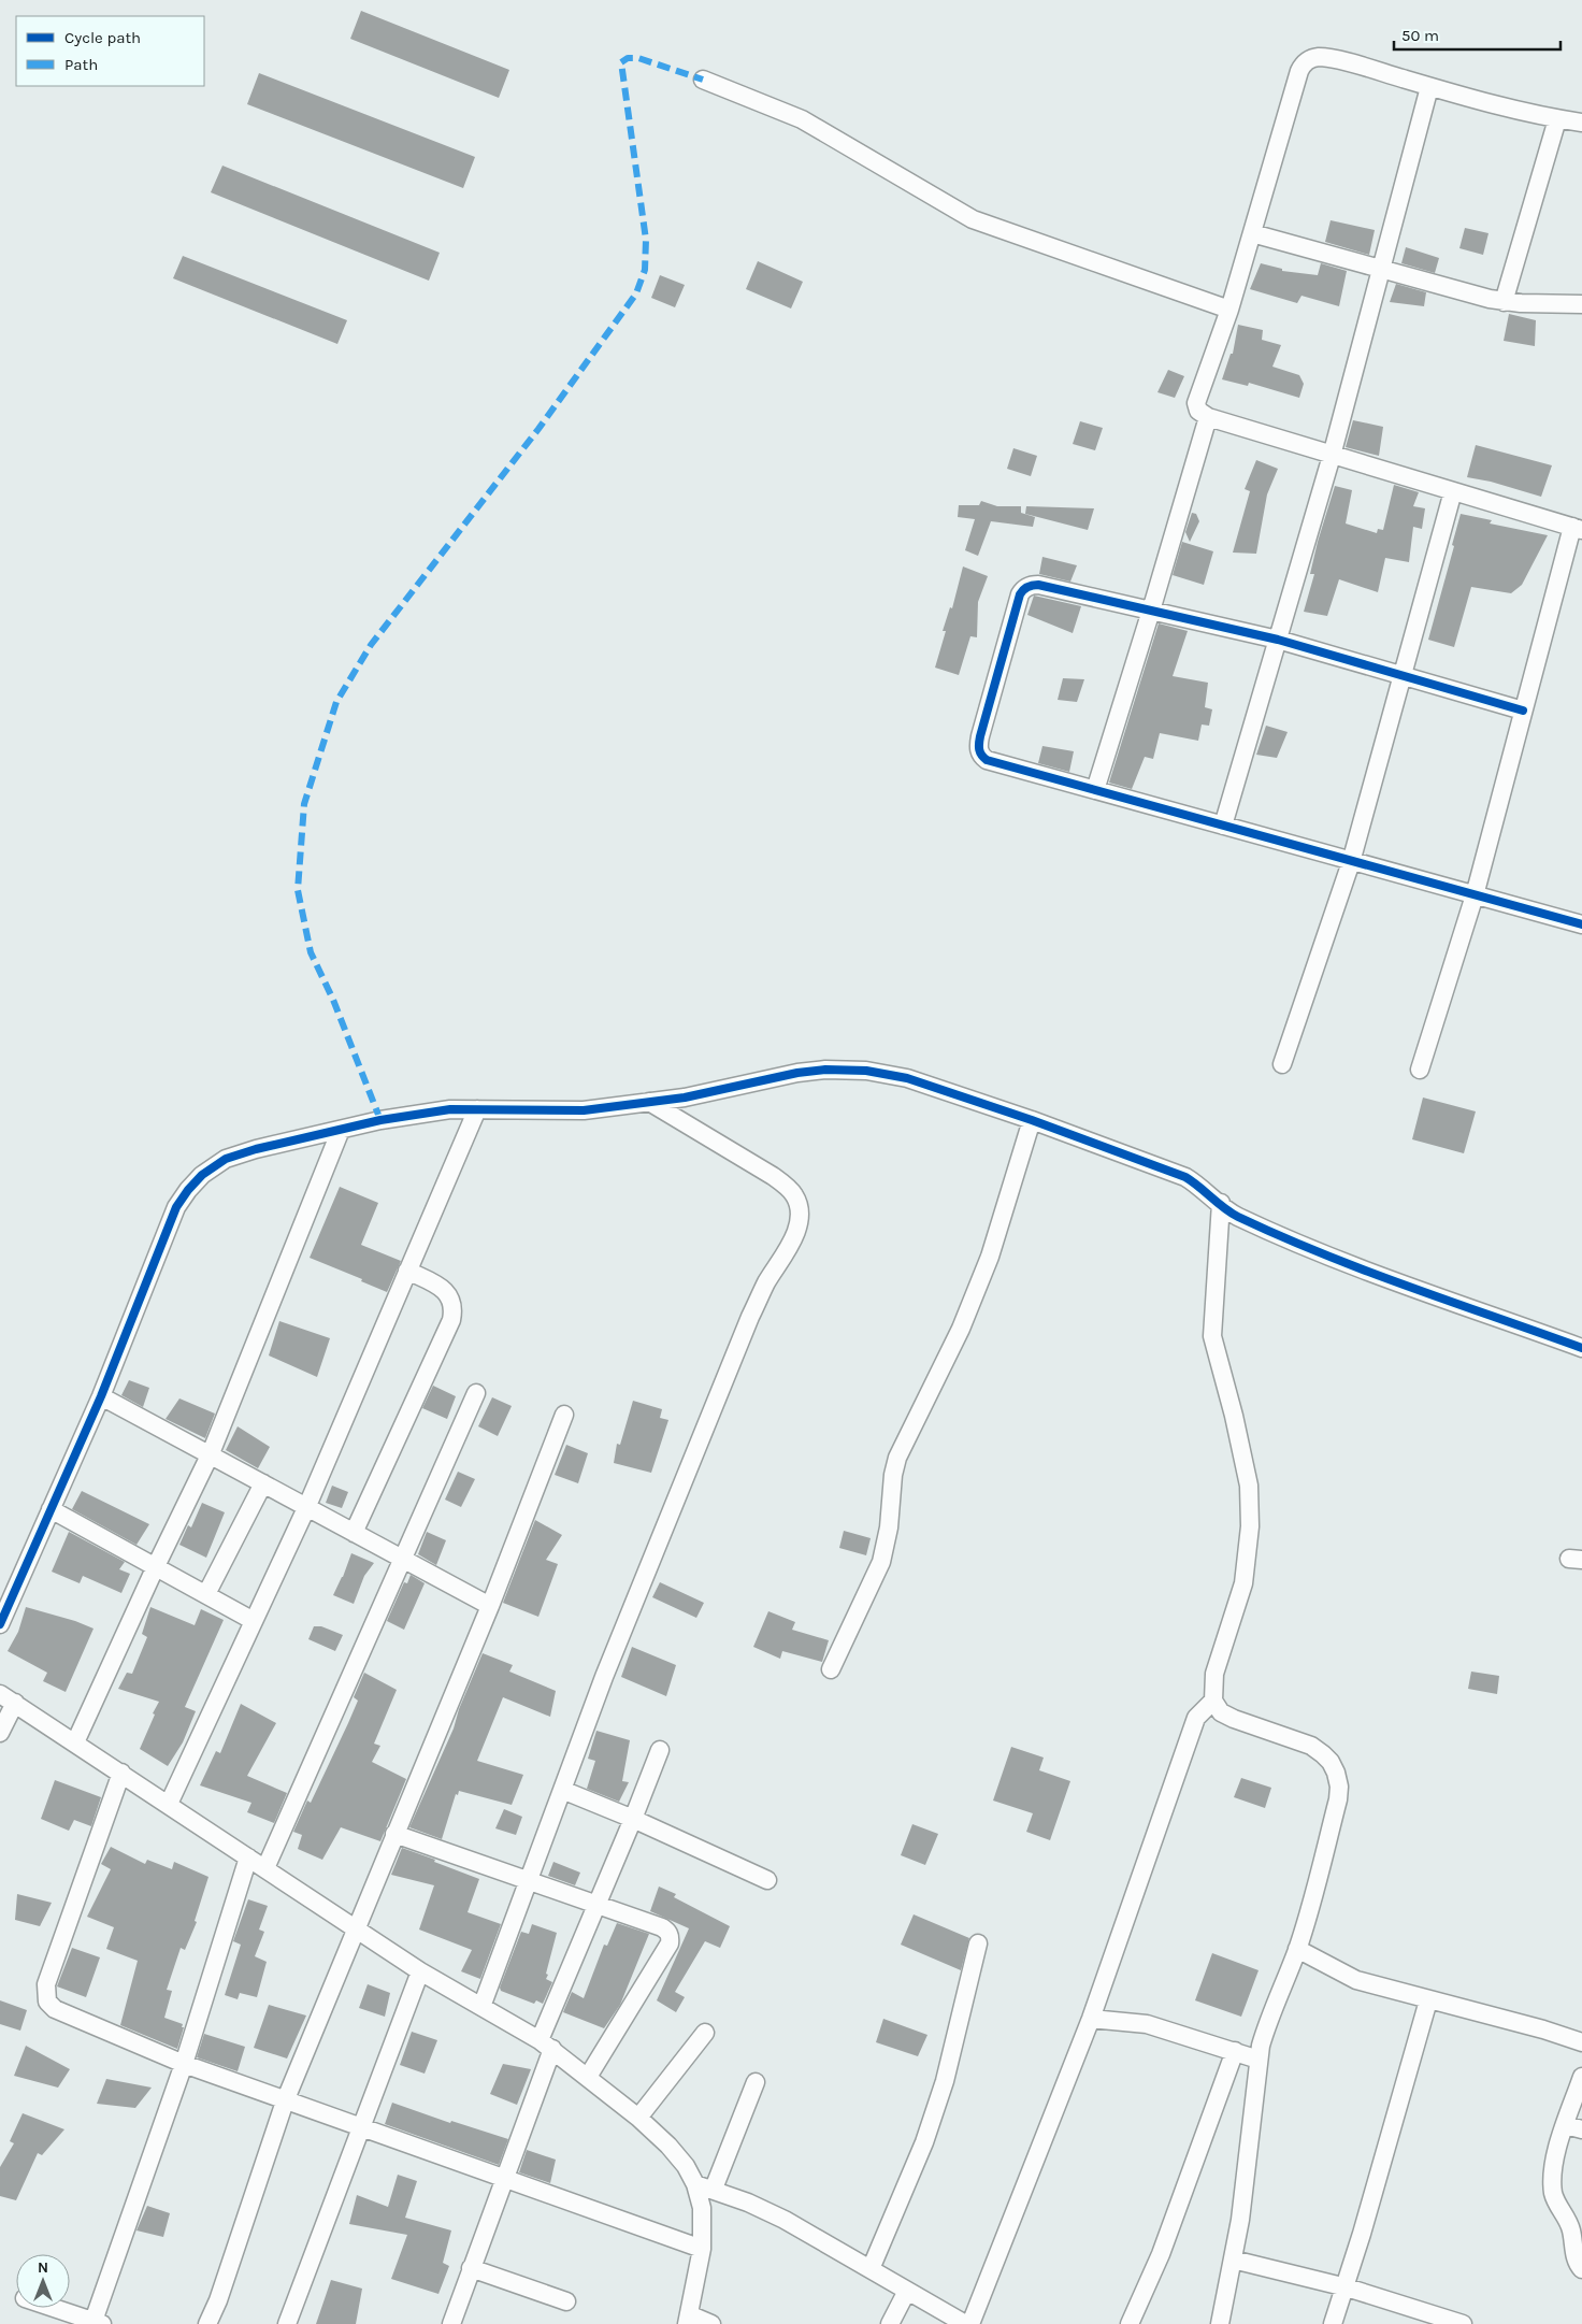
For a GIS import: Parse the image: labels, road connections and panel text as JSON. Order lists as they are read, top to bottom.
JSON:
{
  "legend": ["Cycle path", "Path"],
  "scale_bar": "50 m",
  "north": "top"
}
